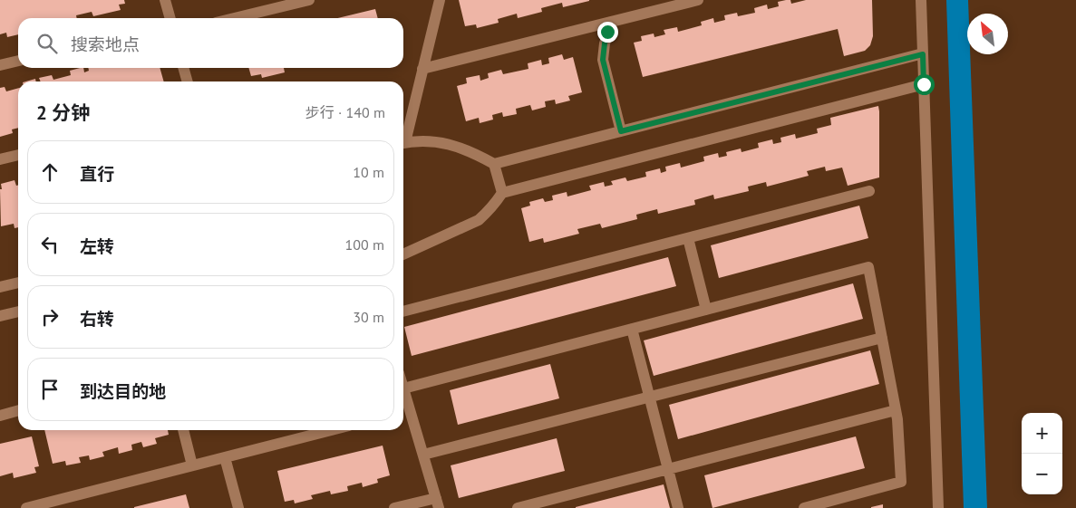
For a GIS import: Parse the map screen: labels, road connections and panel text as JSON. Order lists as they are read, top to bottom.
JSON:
{
  "north": "top left",
  "page": {
    "search": "搜索地点",
    "heading": ["2 分钟", "步行 · 140 m"],
    "list": [
      ["直行", "10 m"],
      ["左转", "100 m"],
      ["右转", "30 m"],
      "到达目的地"
    ],
    "map_buttons": ["+", "−"]
  }
}
